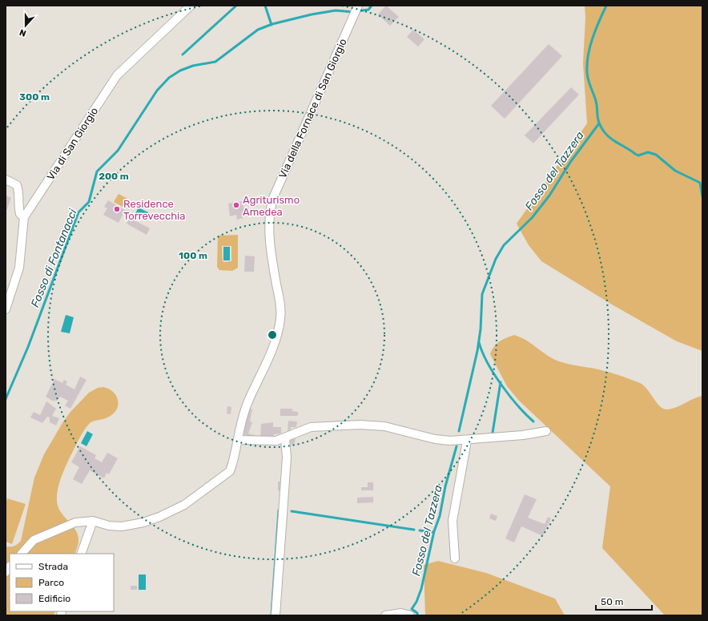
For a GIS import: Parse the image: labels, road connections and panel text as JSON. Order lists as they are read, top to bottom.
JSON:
{
  "streets": {
    "street": ["Via della Fornace di San Giorgio", "Via di San Giorgio"]
  },
  "water": ["Fosso del Tazzera", "Fosso di Fontanacci"],
  "places": ["Agriturismo Amedea", "Residence Torrevecchia"],
  "legend": ["Strada", "Parco", "Edificio"],
  "scale_bar": "50 m",
  "north": "bottom",
  "rings": ["300 m", "200 m", "100 m"]
}
